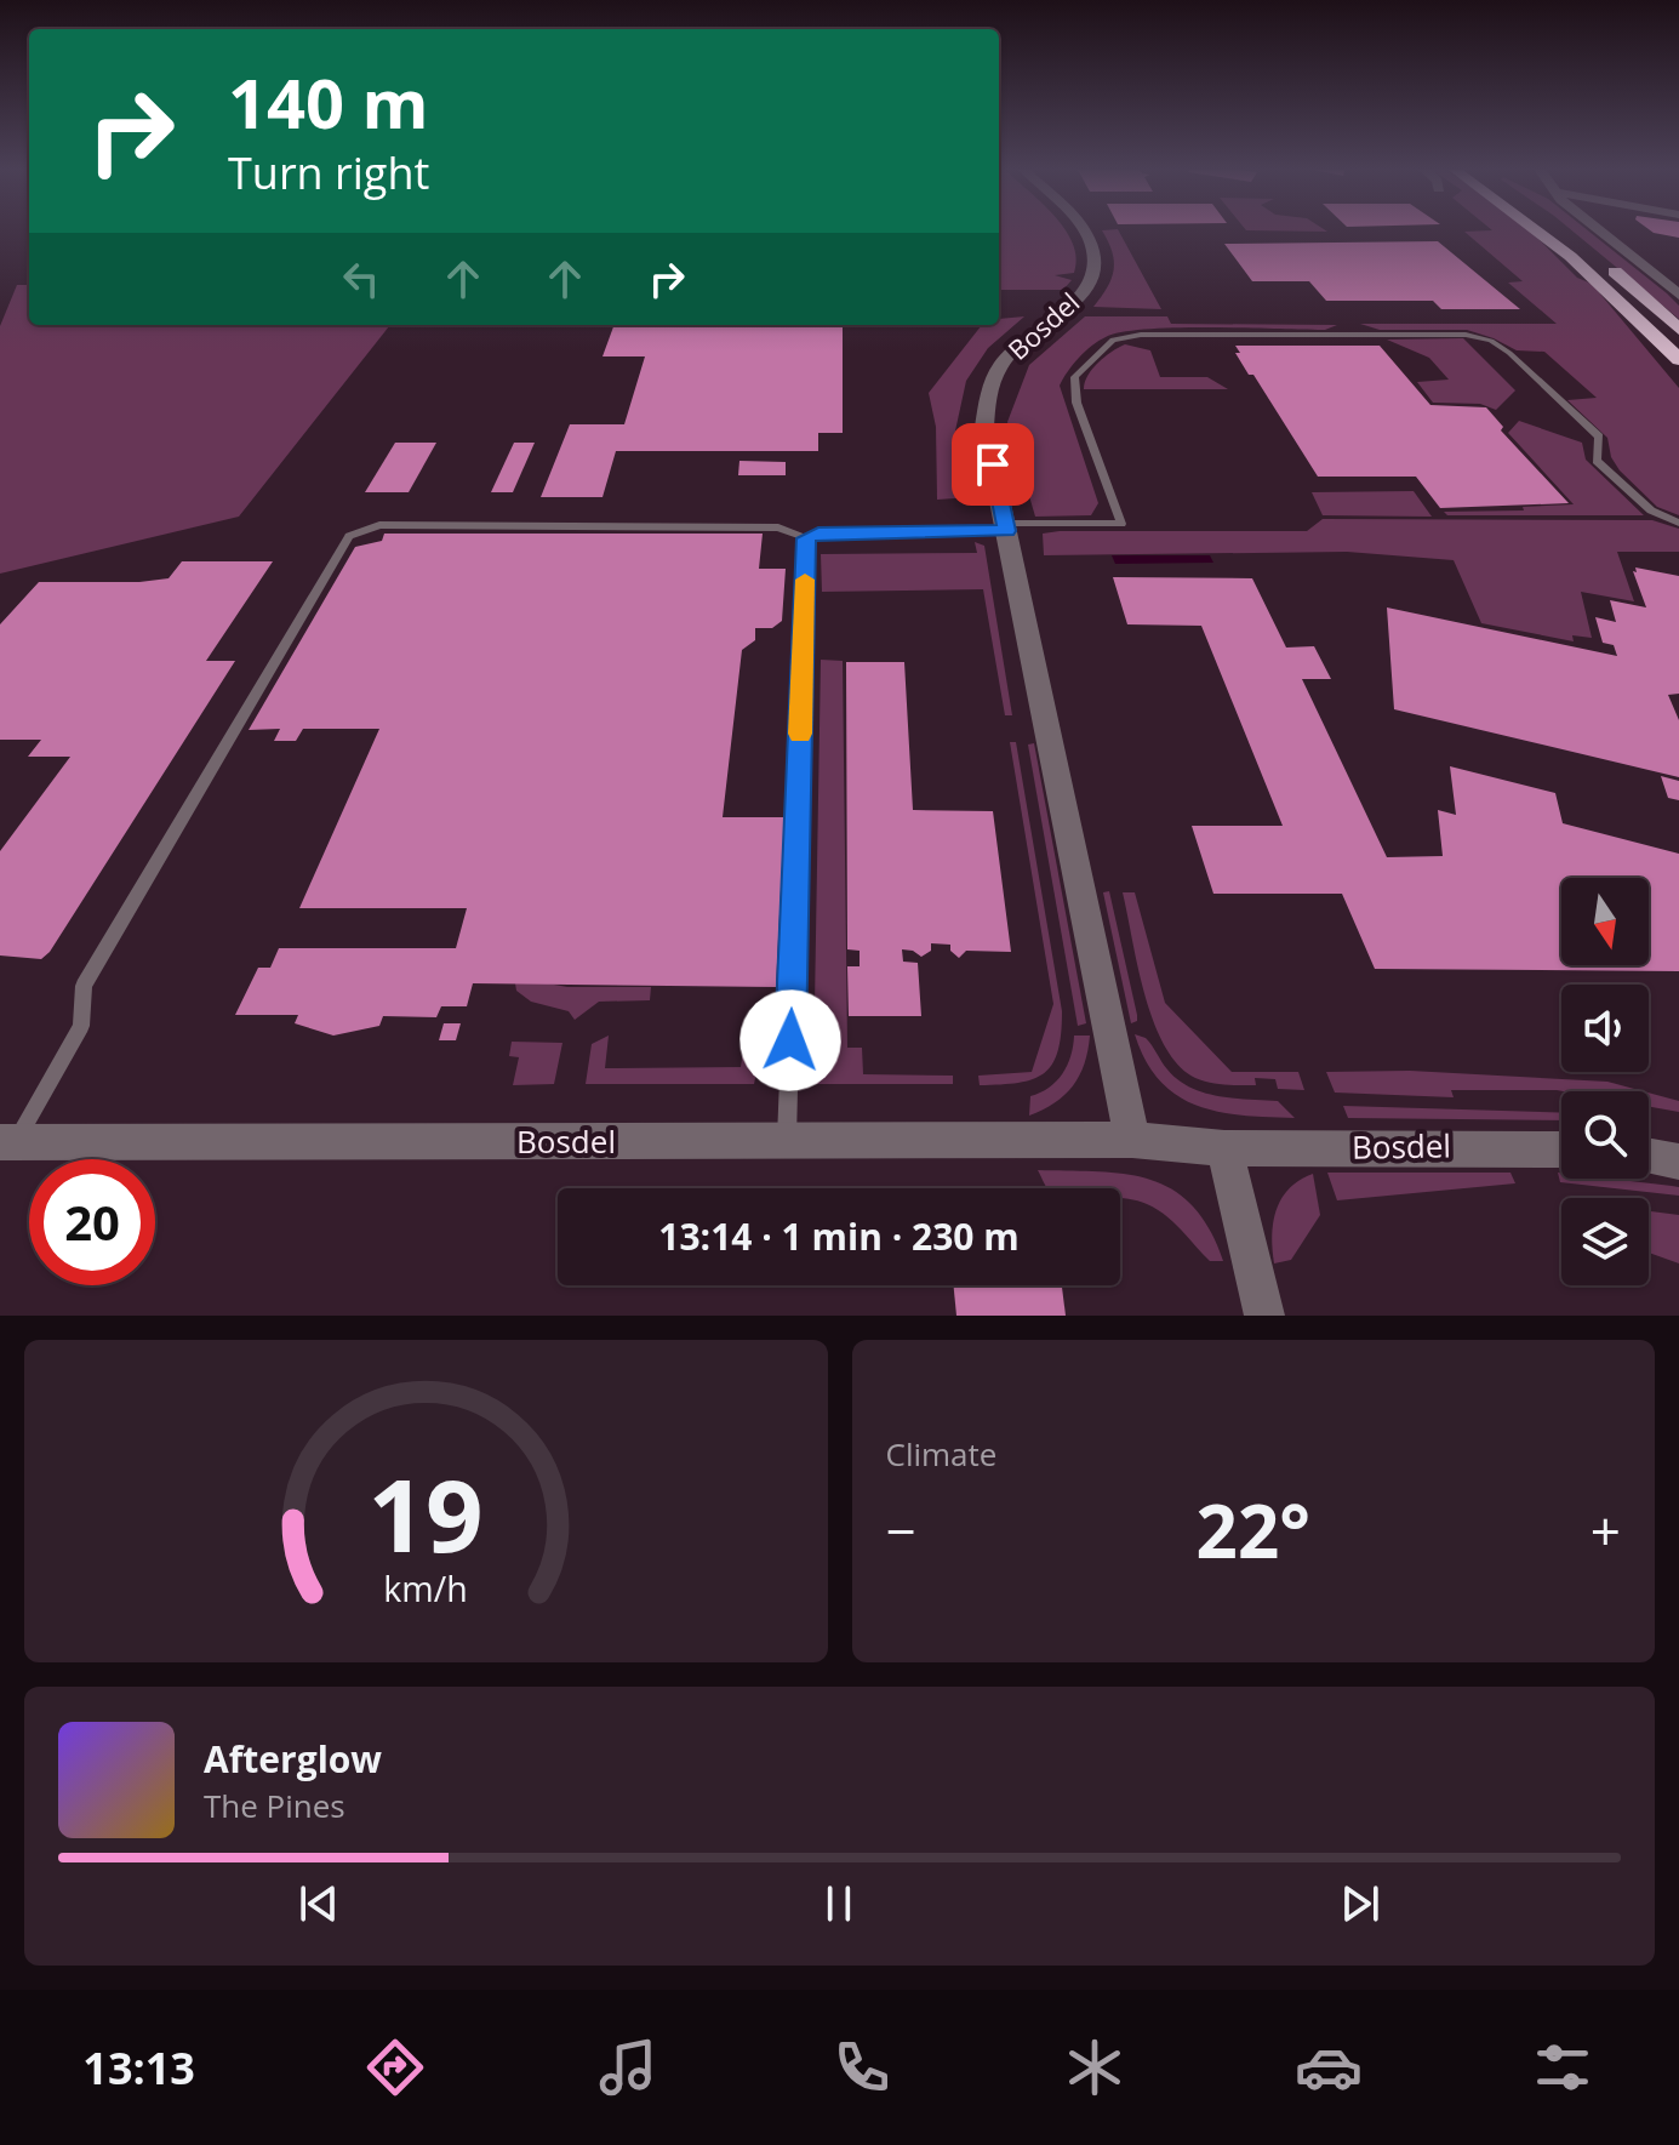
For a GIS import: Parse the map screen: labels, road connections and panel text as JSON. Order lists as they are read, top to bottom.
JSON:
{
  "streets": {
    "street": ["Bosdel"]
  },
  "north": "bottom",
  "page": {
    "turn": ["140 m", "Turn right"],
    "limit": "20",
    "trip": "13:14 · 1 min · 230 m",
    "tile": "Climate",
    "heat": ["−", "22°", "+"],
    "song": ["Afterglow", "The Pines"],
    "tabs": "13:13",
    "gauge": ["19", "km/h"]
  }
}
